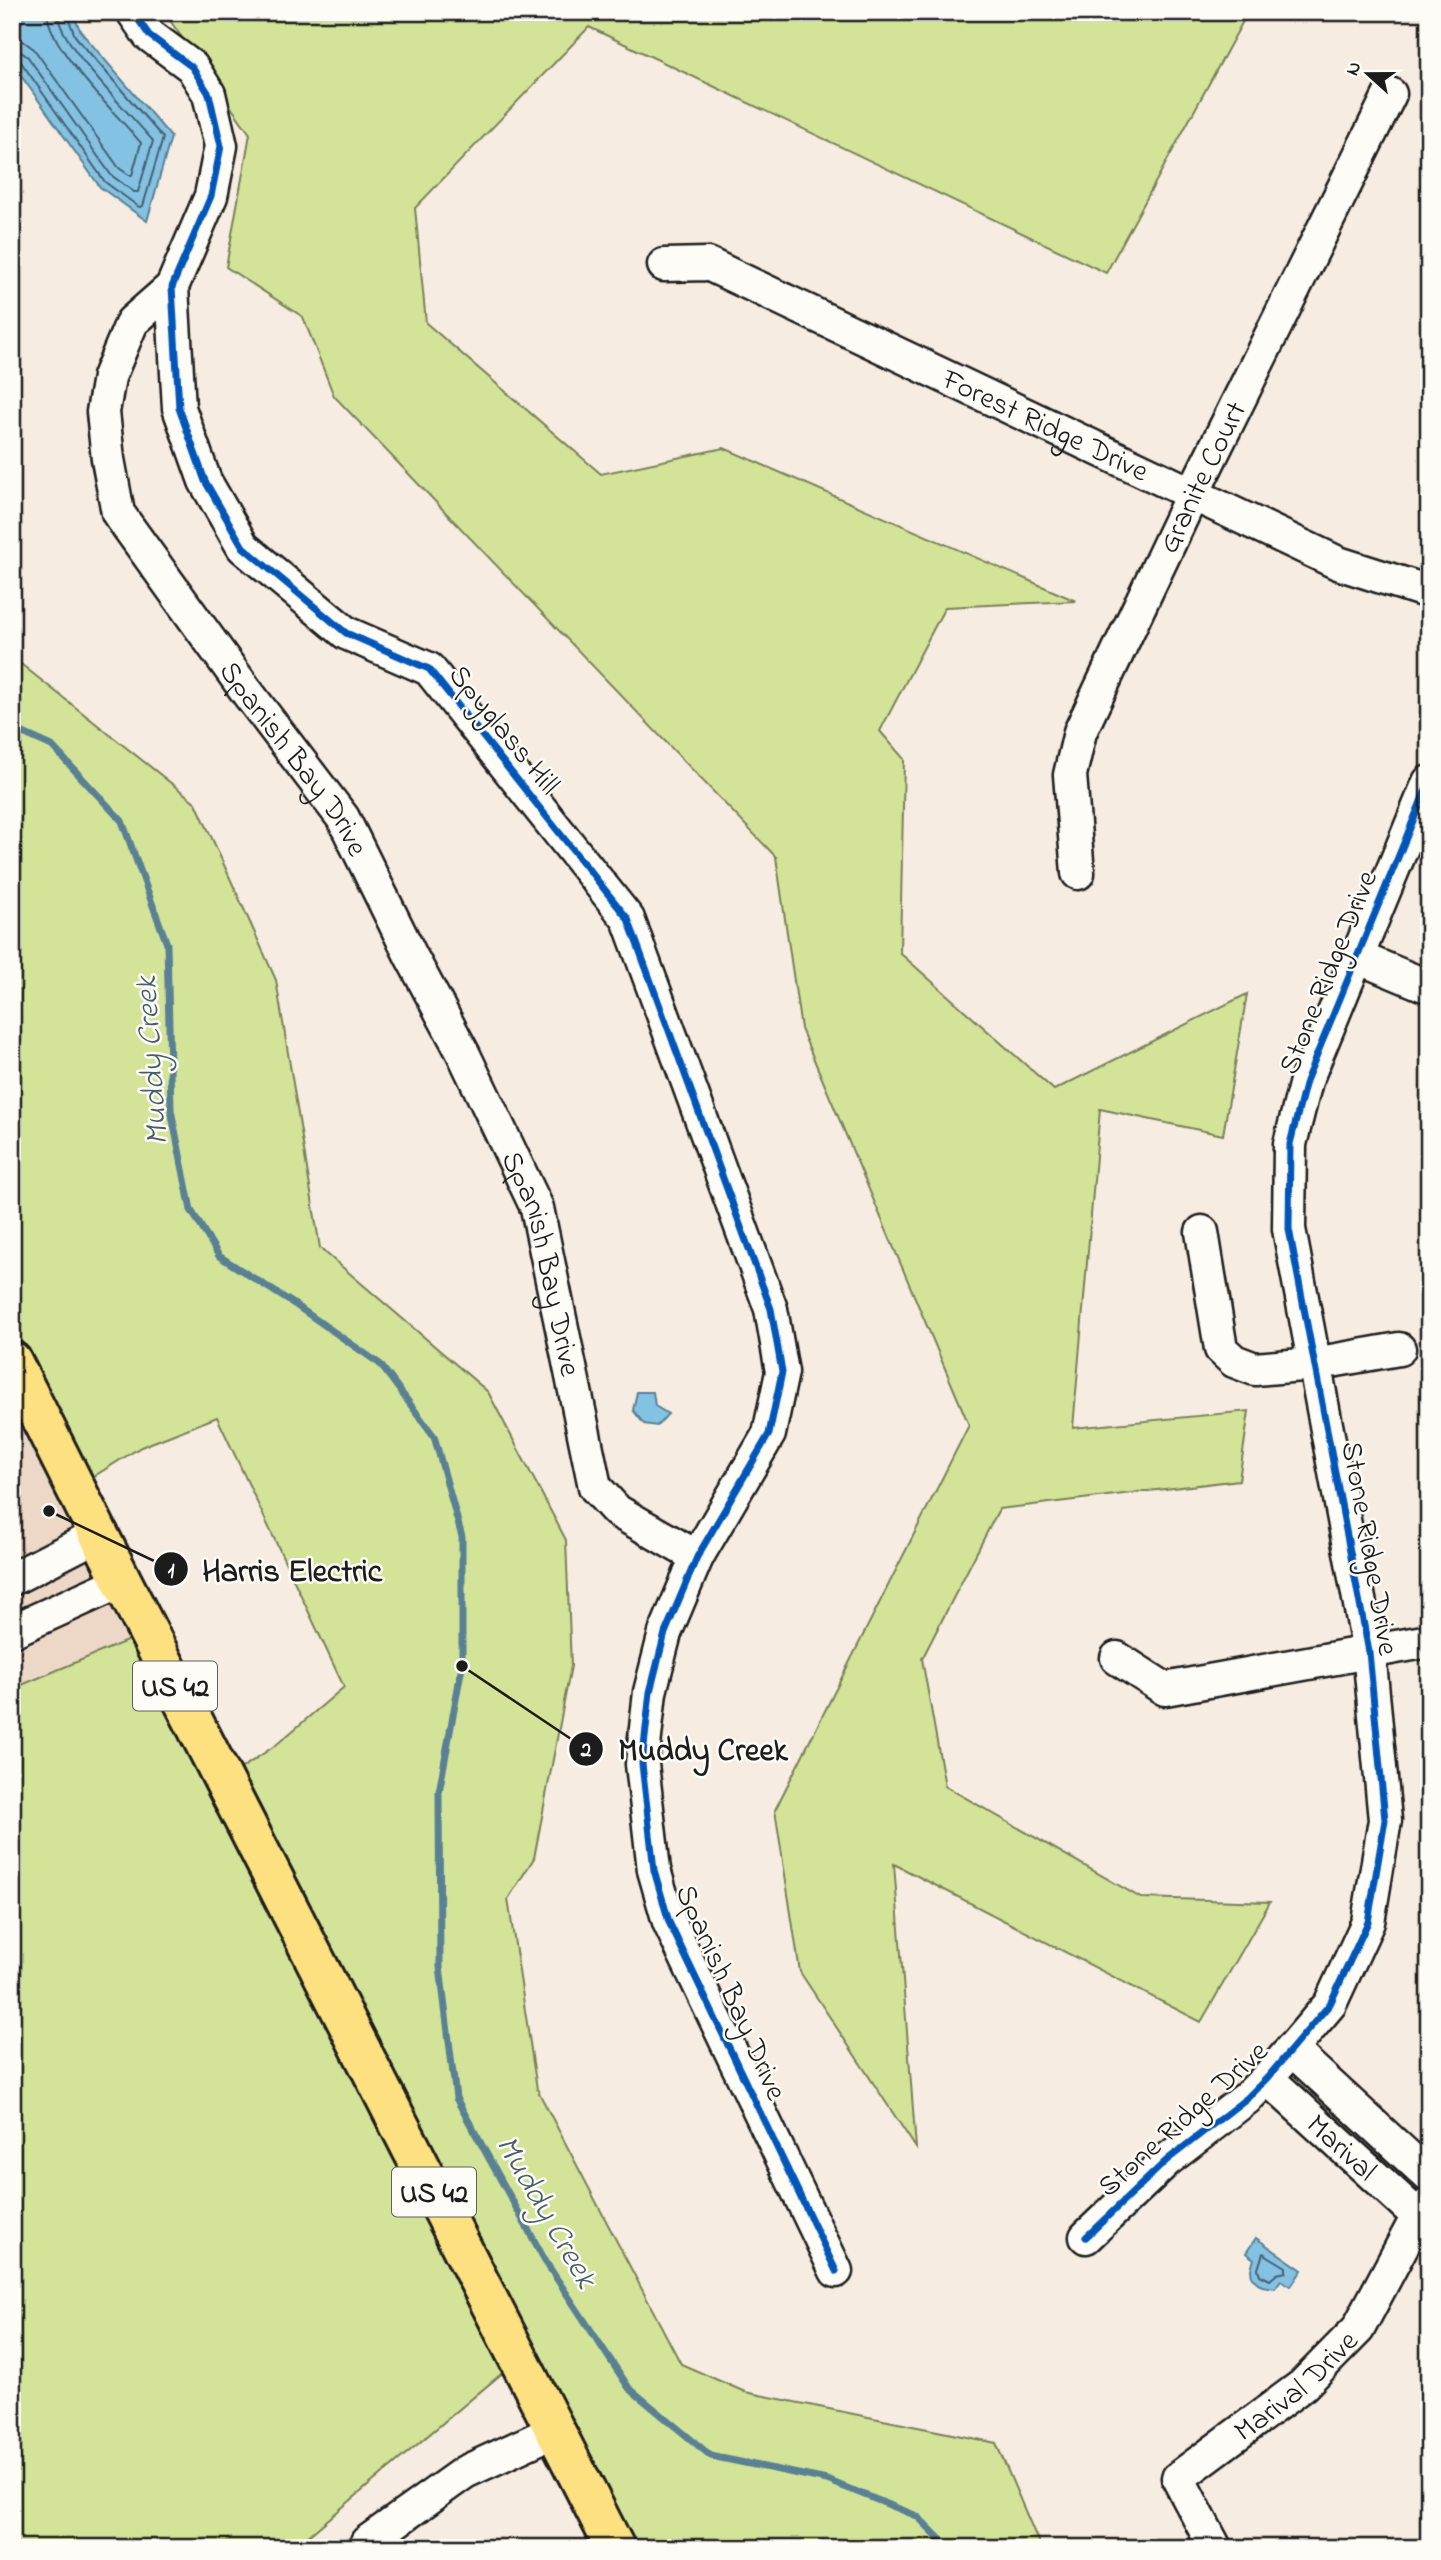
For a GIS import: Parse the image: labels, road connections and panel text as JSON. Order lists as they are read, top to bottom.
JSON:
{
  "streets": {
    "main road": ["US 42"],
    "street": [
      "Forest Ridge Drive",
      "Granite Court",
      "Spyglass Hill",
      "Spanish Bay Drive",
      "Stone Ridge Drive",
      "Marival",
      "Marival Drive"
    ]
  },
  "crossings": [
    ["Forest Ridge Drive", "Granite Court"],
    ["Spyglass Hill", "Spanish Bay Drive"],
    ["Stone Ridge Drive", "Marival"],
    ["Marival", "Marival Drive"]
  ],
  "water": ["Muddy Creek"],
  "places": ["Harris Electric", "Muddy Creek"],
  "north": "left"
}
